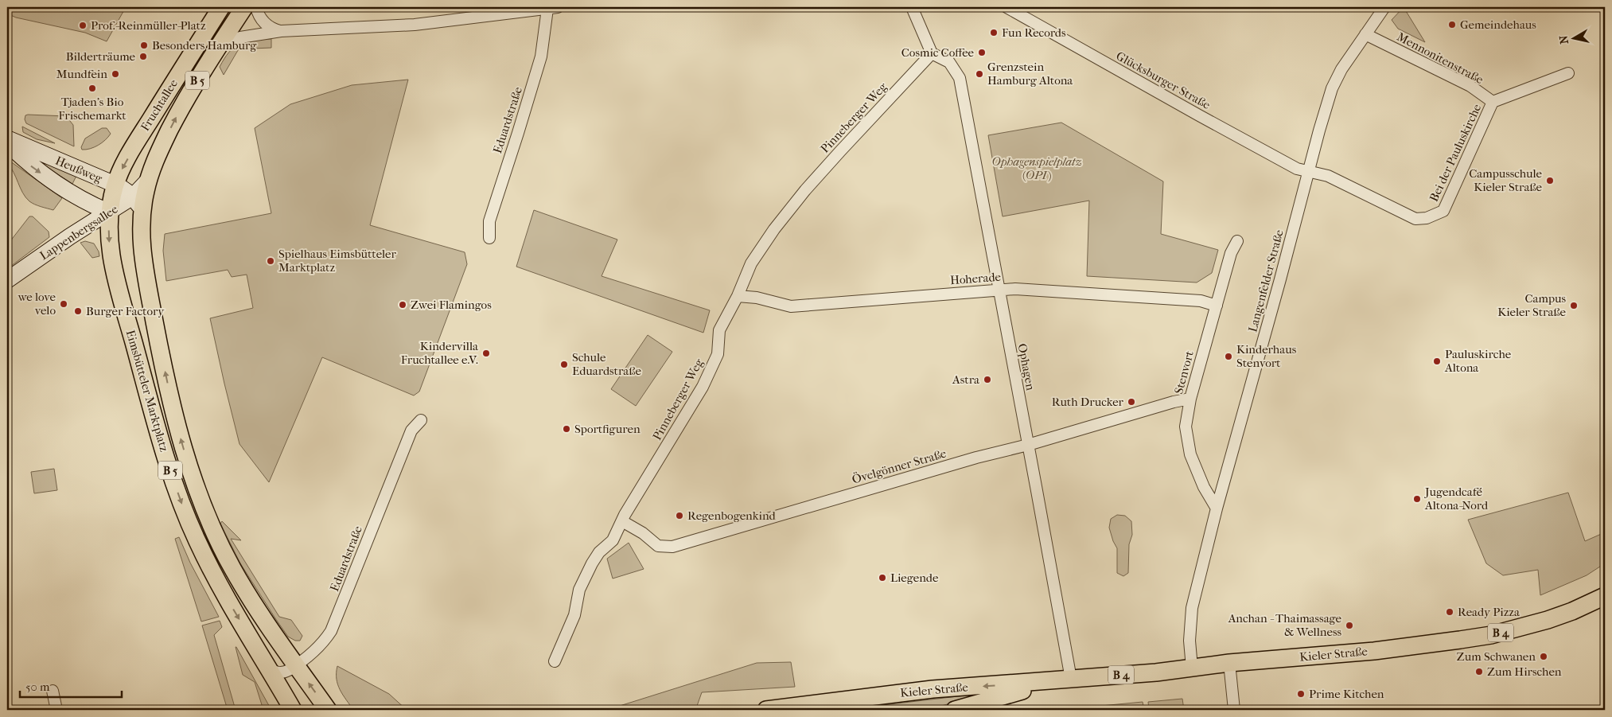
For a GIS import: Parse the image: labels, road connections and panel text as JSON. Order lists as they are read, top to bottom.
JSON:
{
  "streets": {
    "main road": [
      "B 5",
      "Fruchtallee",
      "Eimsbütteler Marktplatz",
      "B 4",
      "Kieler Straße"
    ],
    "street": [
      "Mennonitenstraße",
      "Glücksburger Straße",
      "Pinneberger Weg",
      "Eduardstraße",
      "Bei der Pauluskirche",
      "Heußweg",
      "Lappenbergsallee",
      "Hoherade",
      "Langenfelder Straße",
      "Ophagen",
      "Stenvort",
      "Övelgönner Straße"
    ]
  },
  "crossings": [
    ["Mennonitenstraße", "Bei der Pauluskirche"],
    ["Mennonitenstraße", "Langenfelder Straße"],
    ["Glücksburger Straße", "Bei der Pauluskirche"],
    ["Glücksburger Straße", "Langenfelder Straße"],
    ["Fruchtallee", "Eimsbütteler Marktplatz"],
    ["Pinneberger Weg", "Hoherade"],
    ["Pinneberger Weg", "Ophagen"],
    ["Pinneberger Weg", "Övelgönner Straße"],
    ["Eduardstraße", "Eimsbütteler Marktplatz"],
    ["Bei der Pauluskirche", "Langenfelder Straße"],
    ["Heußweg", "Lappenbergsallee"],
    ["Heußweg", "Eimsbütteler Marktplatz"],
    ["Lappenbergsallee", "Eimsbütteler Marktplatz"],
    ["Hoherade", "Ophagen"],
    ["Hoherade", "Stenvort"],
    ["Langenfelder Straße", "Stenvort"],
    ["Langenfelder Straße", "Kieler Straße"],
    ["Ophagen", "Övelgönner Straße"],
    ["Ophagen", "Kieler Straße"],
    ["Stenvort", "Övelgönner Straße"]
  ],
  "parks": ["Ophagenspielplatz (OPI)"],
  "places": [
    "Gemeindehaus",
    "Prof.-Reinmüller-Platz",
    "Fun Records",
    "Besonders Hamburg",
    "Cosmic Coffee",
    "Bilderträume",
    "Mundfein",
    "Grenzstein Hamburg Altona",
    "Tjaden's Bio Frischemarkt",
    "Campusschule Kieler Straße",
    "Spielhaus Eimsbütteler Marktplatz",
    "we love velo",
    "Zwei Flamingos",
    "Campus Kieler Straße",
    "Burger Factory",
    "Kindervilla Fruchtallee e.V.",
    "Kinderhaus Stenvort",
    "Pauluskirche Altona",
    "Schule Eduardstraße",
    "Astra",
    "Ruth Drucker",
    "Sportfiguren",
    "Jugendcafé Altona-Nord",
    "Regenbogenkind",
    "Liegende",
    "Ready Pizza",
    "Anchan - Thaimassage & Wellness",
    "Zum Schwanen",
    "Zum Hirschen",
    "Prime Kitchen"
  ],
  "scale_bar": "50 m",
  "north": "left"
}
